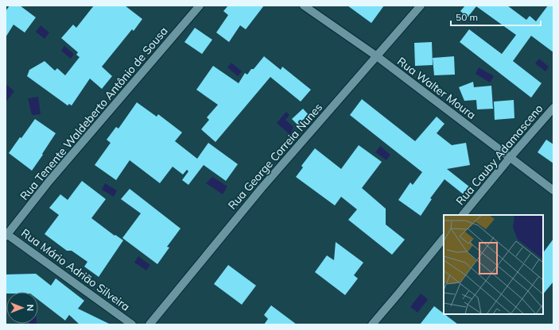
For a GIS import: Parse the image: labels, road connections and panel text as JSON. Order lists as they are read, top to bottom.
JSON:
{
  "streets": {
    "street": [
      "Rua Walter Moura",
      "Rua Tenente Waldeberto Antônio de Sousa",
      "Rua Cauby Adamasceno",
      "Rua George Correia Nunes",
      "Rua Mário Adrião Silveira"
    ]
  },
  "crossings": [
    ["Rua Walter Moura", "Rua Cauby Adamasceno"],
    ["Rua Walter Moura", "Rua George Correia Nunes"],
    ["Rua Tenente Waldeberto Antônio de Sousa", "Rua Mário Adrião Silveira"]
  ],
  "scale_bar": "50 m",
  "north": "right"
}
